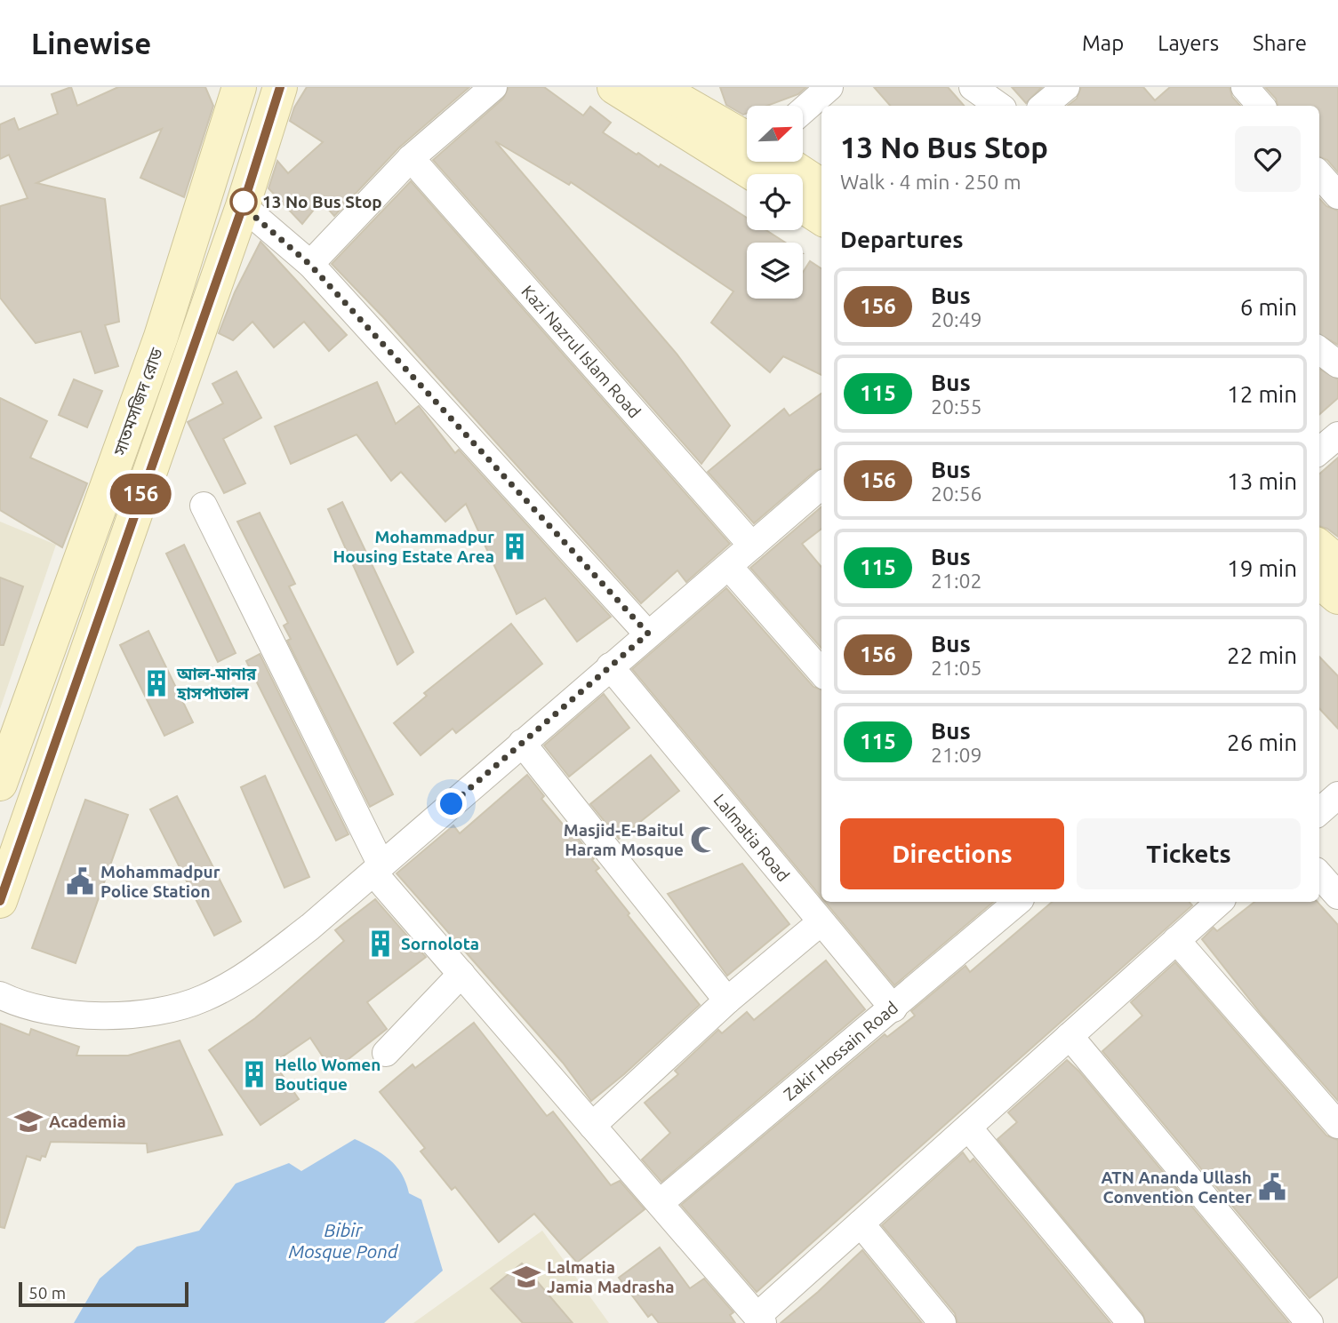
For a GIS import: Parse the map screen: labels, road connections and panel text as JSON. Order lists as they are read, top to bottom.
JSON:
{
  "streets": {
    "main road": ["সাতমসজিদ রোড"],
    "street": ["Kazi Nazrul Islam Road", "Lalmatia Road", "Zakir Hossain Road"]
  },
  "crossings": [
    ["Lalmatia Road", "Zakir Hossain Road"]
  ],
  "water": ["Bibir Mosque Pond"],
  "places": {
    "other": ["13 No Bus Stop"],
    "building": [
      "Mohammadpur Housing Estate Area",
      "আল-মানার হাসপাতাল",
      "Sornolota",
      "Hello Women Boutique"
    ],
    "mosque": ["Masjid-E-Baitul Haram Mosque"],
    "public building": ["Mohammadpur Police Station", "ATN Ananda Ullash Convention Center"],
    "school or university": ["Academia", "Lalmatia Jamia Madrasha"]
  },
  "lines": ["bus line 156"],
  "scale_bar": "50 m",
  "north": "top right",
  "page": {
    "header": "Linewise",
    "nav": ["Map", "Layers", "Share"],
    "on_map": "156",
    "heading": [
      ["13 No Bus Stop", "Walk · 4 min · 250 m"],
      "Departures"
    ],
    "list": [
      {
        "mark": "156",
        "name": "Bus",
        "note": "20:49",
        "value": "6 min"
      },
      {
        "mark": "115",
        "name": "Bus",
        "note": "20:55",
        "value": "12 min"
      },
      {
        "mark": "156",
        "name": "Bus",
        "note": "20:56",
        "value": "13 min"
      },
      {
        "mark": "115",
        "name": "Bus",
        "note": "21:02",
        "value": "19 min"
      },
      {
        "mark": "156",
        "name": "Bus",
        "note": "21:05",
        "value": "22 min"
      },
      {
        "mark": "115",
        "name": "Bus",
        "note": "21:09",
        "value": "26 min"
      }
    ],
    "buttons": ["Directions", "Tickets"],
    "scale": "50 m"
  }
}
